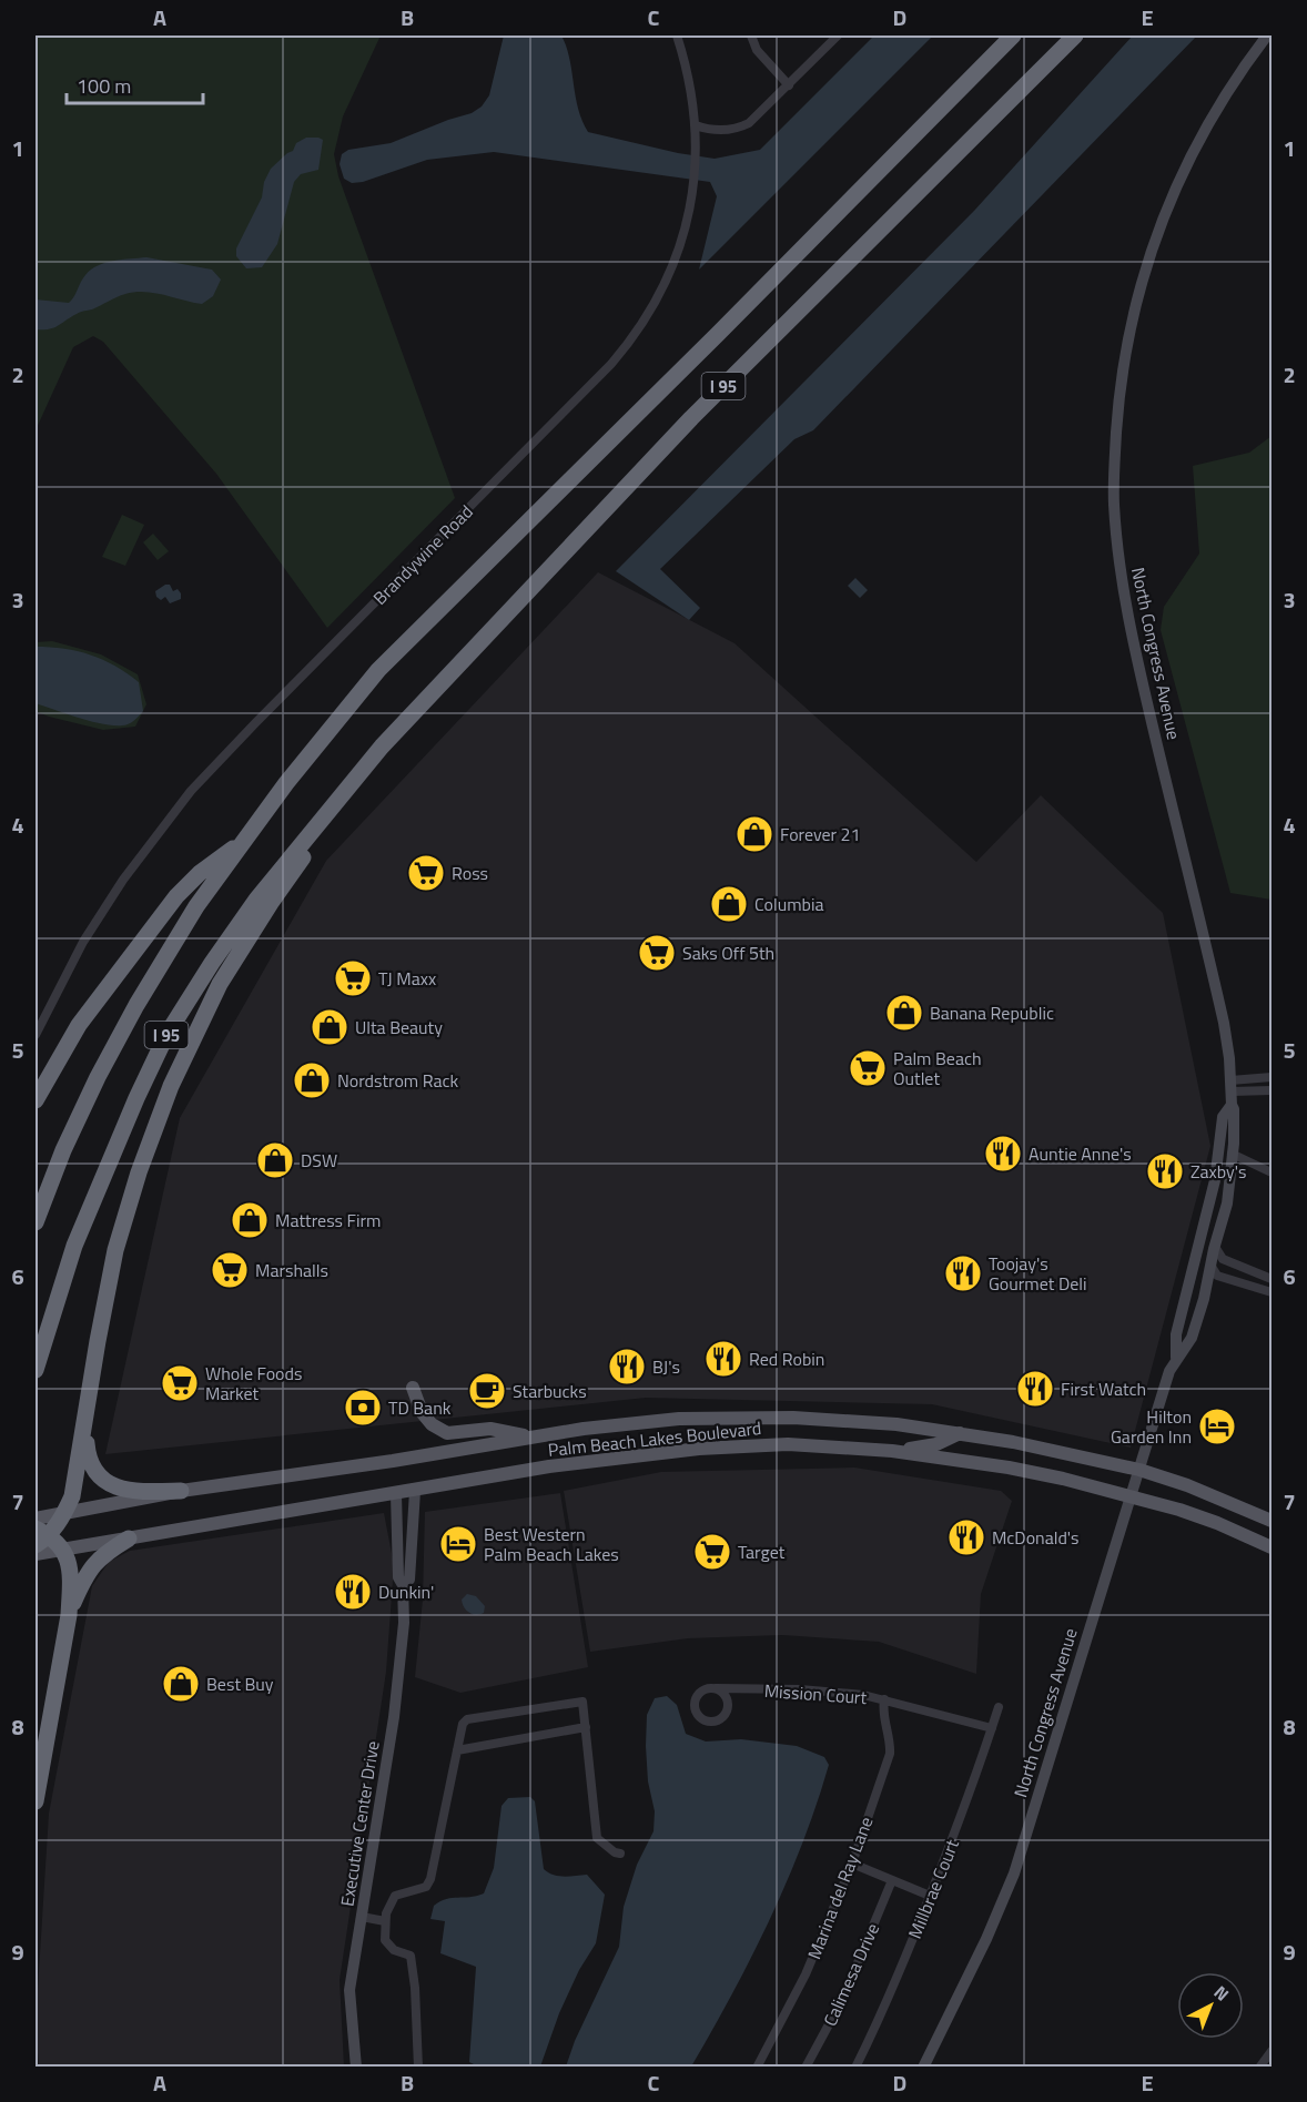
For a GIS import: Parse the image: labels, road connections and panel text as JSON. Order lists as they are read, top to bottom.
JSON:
{
  "streets": {
    "highway": ["I 95"],
    "main road": ["Palm Beach Lakes Boulevard"],
    "street": [
      "Brandywine Road",
      "North Congress Avenue",
      "Mission Court",
      "Executive Center Drive",
      "Marina del Ray Lane",
      "Millbrae Court",
      "Calimesa Drive"
    ]
  },
  "crossings": [
    ["North Congress Avenue", "Palm Beach Lakes Boulevard"],
    ["Palm Beach Lakes Boulevard", "Executive Center Drive"],
    ["Mission Court", "Marina del Ray Lane"],
    ["Mission Court", "Millbrae Court"]
  ],
  "places": {
    "shop": [
      "Forever 21",
      "Columbia",
      "Banana Republic",
      "Ulta Beauty",
      "Nordstrom Rack",
      "DSW",
      "Mattress Firm",
      "Best Buy"
    ],
    "supermarket": [
      "Ross",
      "Saks Off 5th",
      "TJ Maxx",
      "Palm Beach Outlet",
      "Marshalls",
      "Whole Foods Market",
      "Target"
    ],
    "restaurant": [
      "Auntie Anne's",
      "Zaxby's",
      "Toojay's Gourmet Deli",
      "Red Robin",
      "BJ's",
      "First Watch",
      "McDonald's",
      "Dunkin'"
    ],
    "cafe": ["Starbucks"],
    "bank": ["TD Bank"],
    "hotel": ["Hilton Garden Inn", "Best Western Palm Beach Lakes"]
  },
  "scale_bar": "100 m",
  "north": "top right",
  "grid": {
    "columns": [
      "A",
      "B",
      "C",
      "D",
      "E"
    ],
    "rows": [
      "1",
      "2",
      "3",
      "4",
      "5",
      "6",
      "7",
      "8",
      "9"
    ]
  }
}
